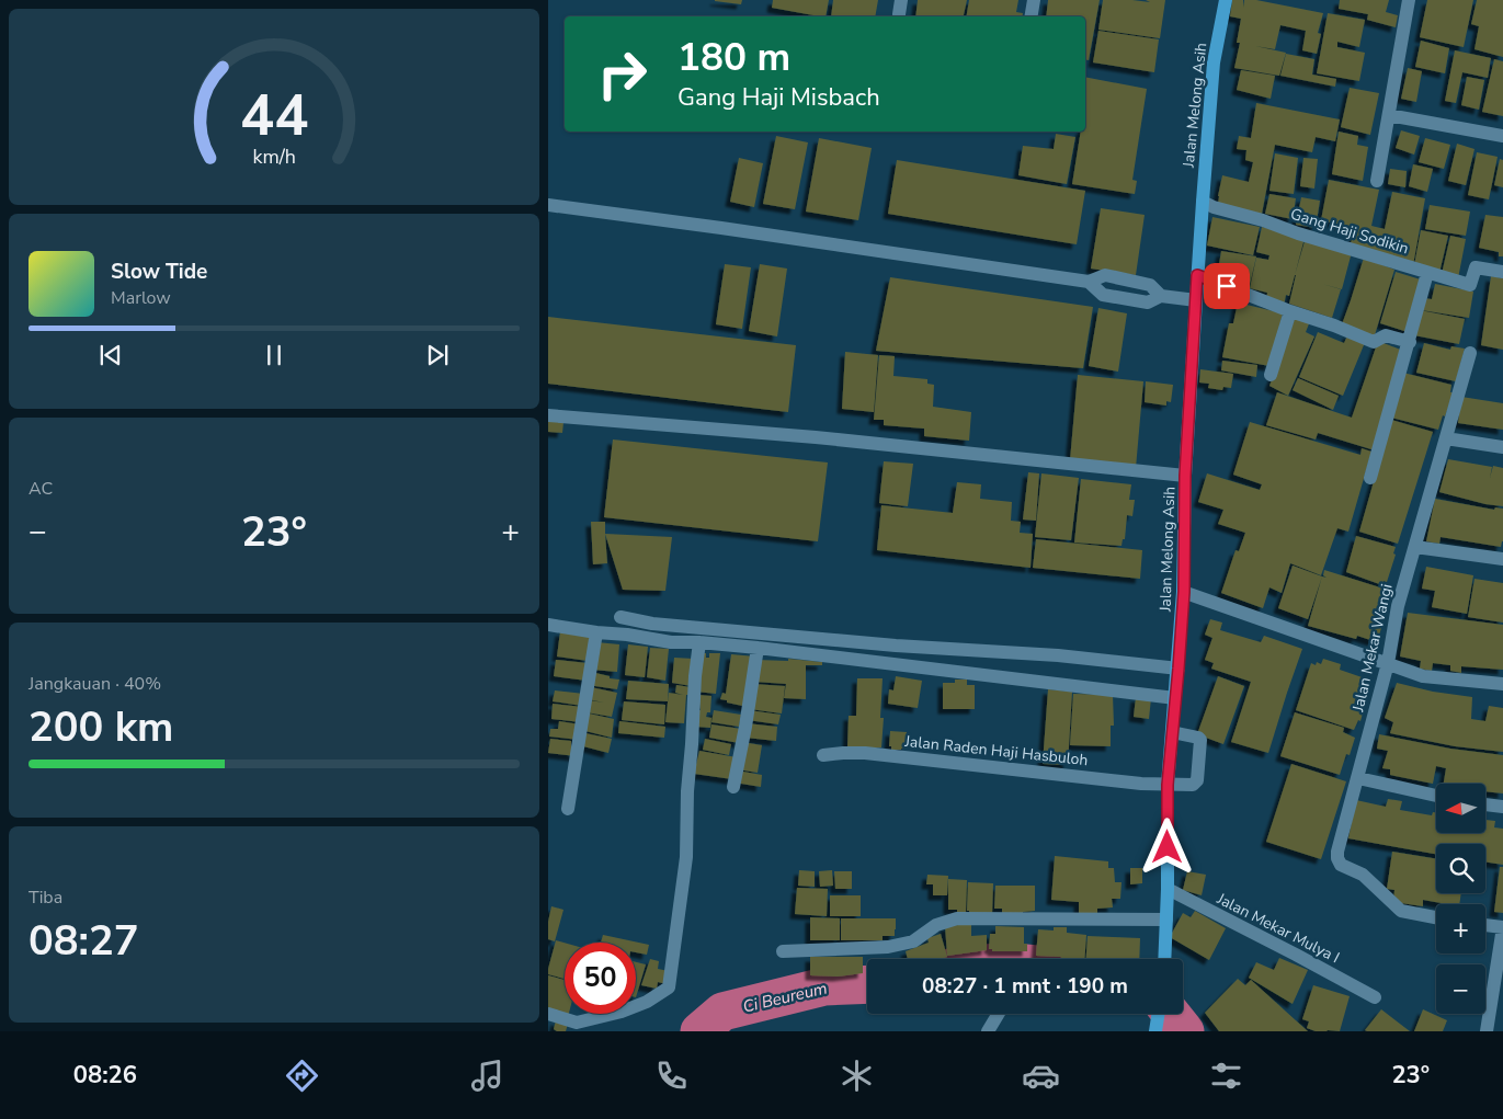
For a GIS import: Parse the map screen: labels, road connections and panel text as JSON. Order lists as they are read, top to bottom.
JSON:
{
  "streets": {
    "main road": ["Jalan Melong Asih"],
    "street": [
      "Gang Haji Sodikin",
      "Jalan Mekar Wangi",
      "Jalan Raden Haji Hasbuloh",
      "Jalan Mekar Mulya I"
    ]
  },
  "crossings": [
    ["Jalan Melong Asih", "Gang Haji Sodikin"],
    ["Jalan Melong Asih", "Jalan Raden Haji Hasbuloh"],
    ["Jalan Melong Asih", "Jalan Mekar Mulya I"]
  ],
  "water": ["Ci Beureum"],
  "north": "left",
  "page": {
    "turn": ["180 m", "Gang Haji Misbach"],
    "song": ["Slow Tide", "Marlow"],
    "tile": [
      "AC",
      ["Jangkauan · 40%", "200 km"],
      ["Tiba", "08:27"]
    ],
    "heat": ["−", "23°", "+"],
    "map_buttons": ["+", "−"],
    "limit": "50",
    "trip": "08:27 · 1 mnt · 190 m",
    "tabs": ["08:26", "23°"],
    "gauge": ["44", "km/h"]
  }
}
